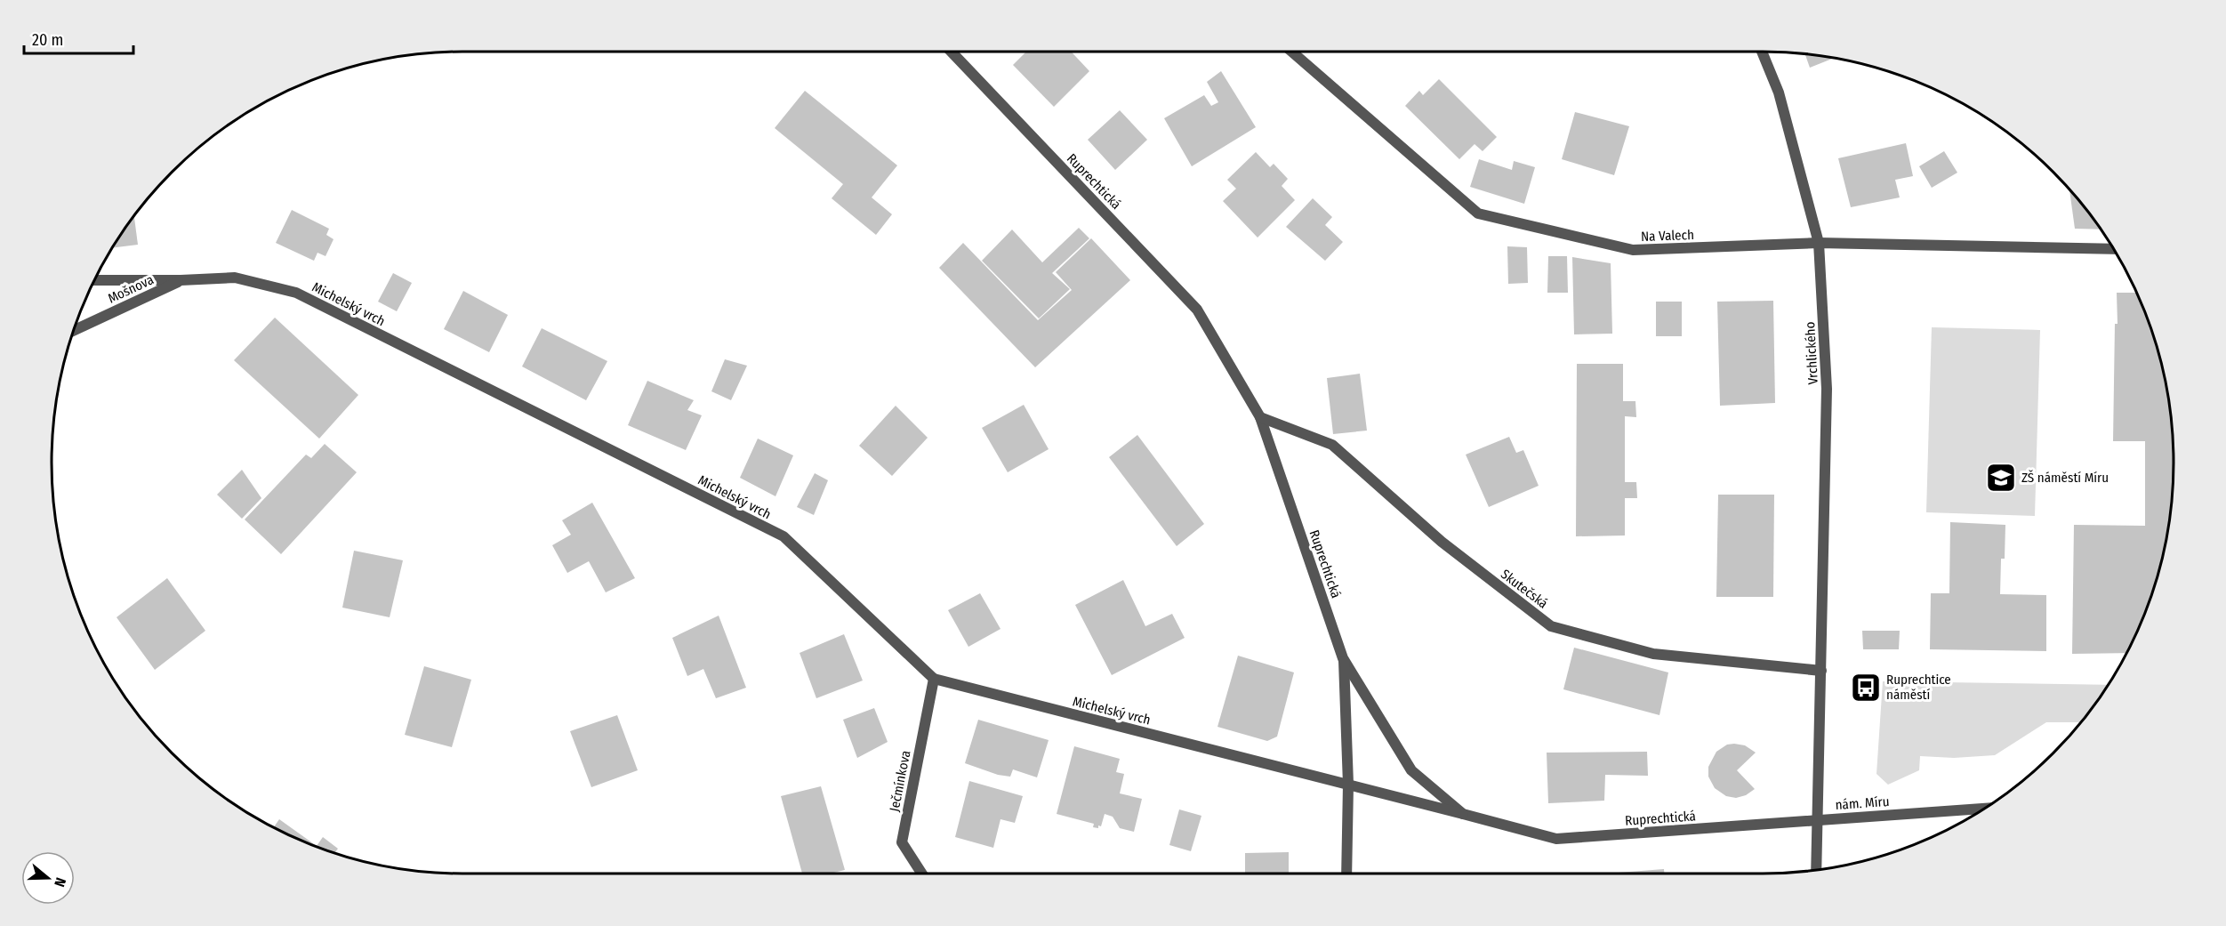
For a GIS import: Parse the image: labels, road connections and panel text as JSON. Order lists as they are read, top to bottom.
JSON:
{
  "streets": {
    "street": [
      "Ruprechtická",
      "Na Valech",
      "Mošnova",
      "Michelský vrch",
      "Vrchlického",
      "Skutečská",
      "Ječmínkova",
      "nám. Míru"
    ]
  },
  "crossings": [
    ["Ruprechtická", "Michelský vrch"],
    ["Ruprechtická", "Skutečská"],
    ["Ruprechtická", "nám. Míru"],
    ["Na Valech", "Vrchlického"],
    ["Mošnova", "Michelský vrch"],
    ["Michelský vrch", "Ječmínkova"],
    ["Vrchlického", "Skutečská"],
    ["Vrchlického", "nám. Míru"],
    ["Skutečská", "nám. Míru"]
  ],
  "places": {
    "school or university": ["ZŠ náměstí Míru"],
    "bus stop": ["Ruprechtice náměstí"]
  },
  "scale_bar": "20 m",
  "north": "right"
}
